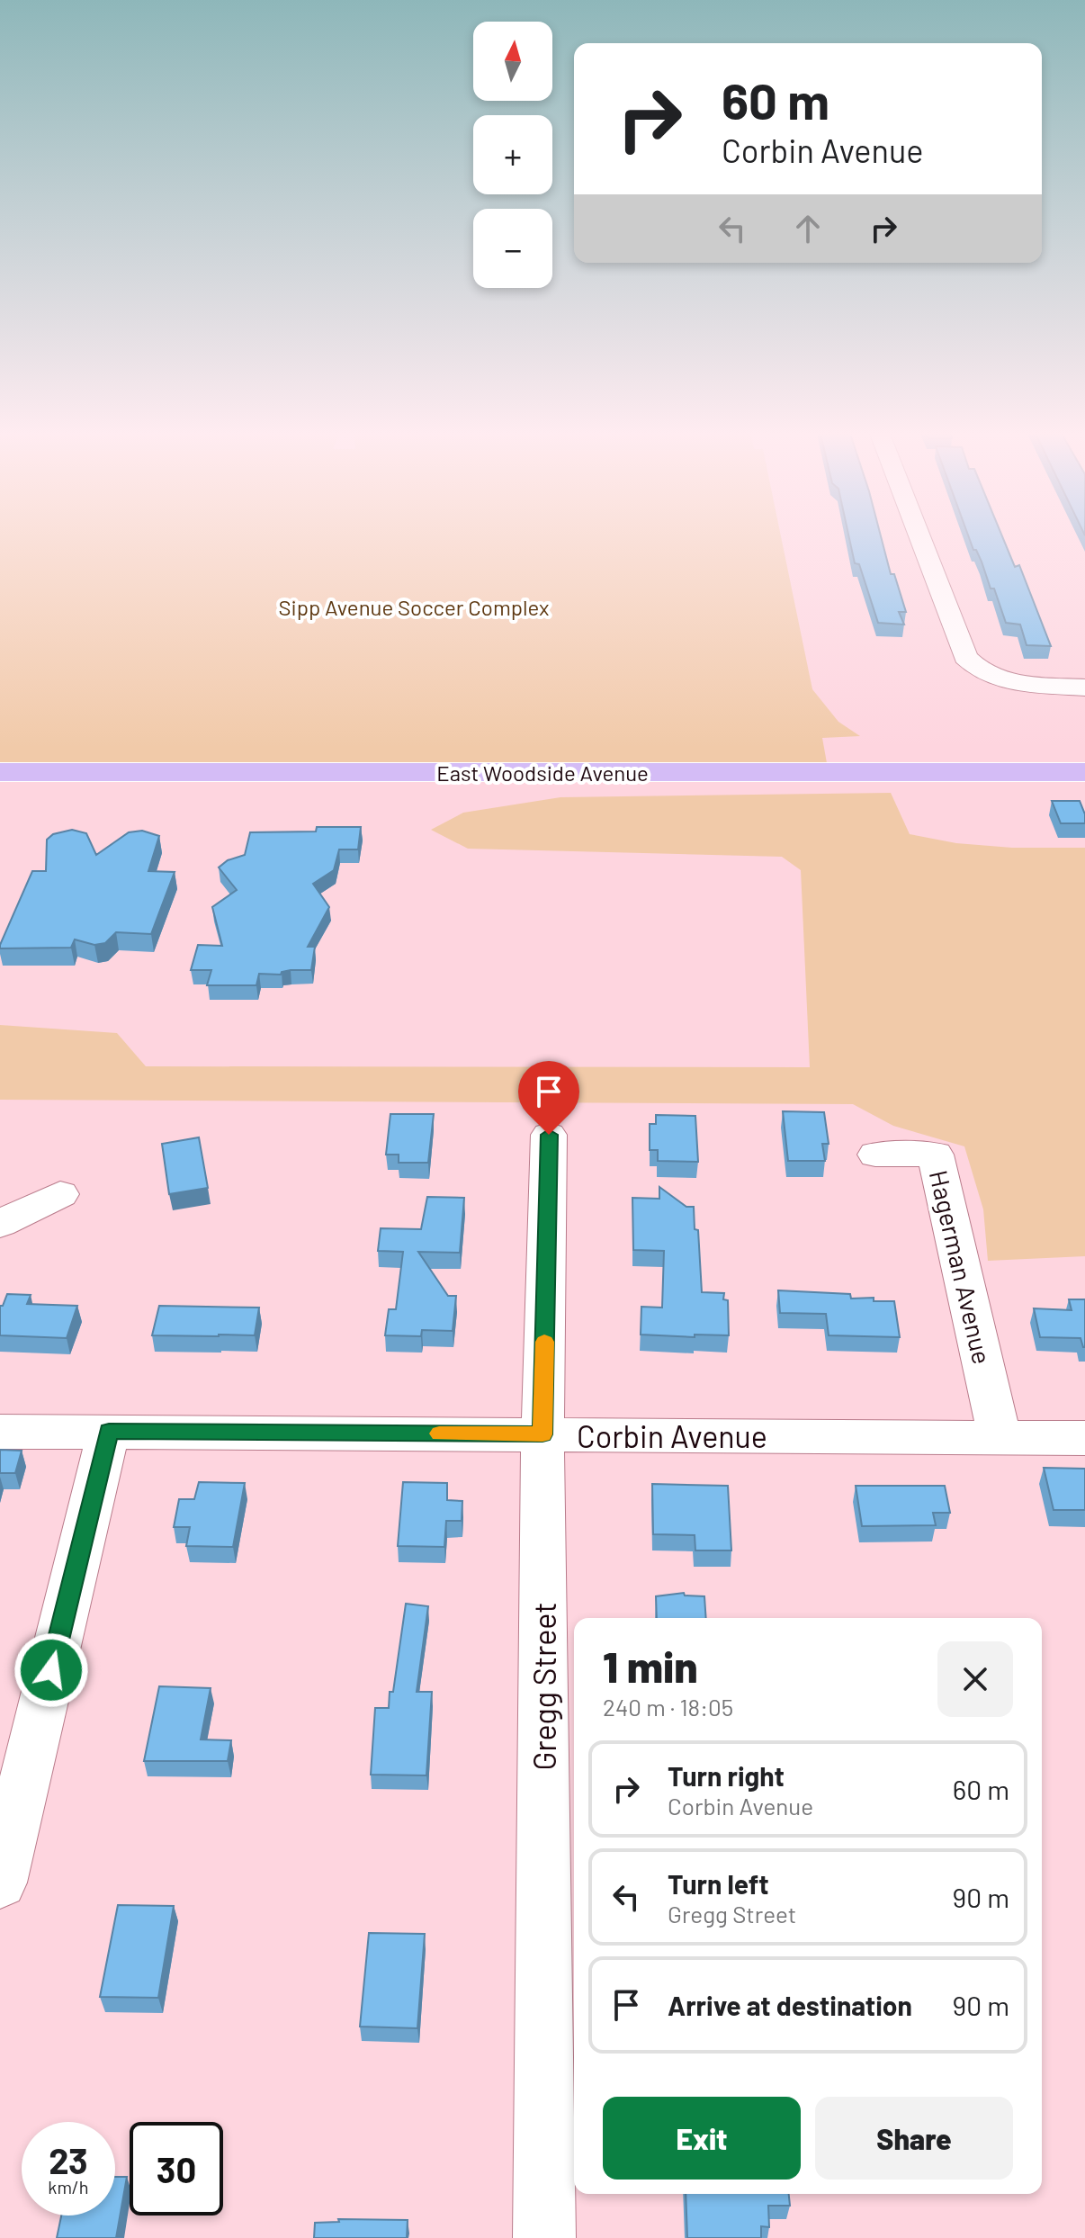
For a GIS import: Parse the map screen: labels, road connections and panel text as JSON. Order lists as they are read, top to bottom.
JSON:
{
  "streets": {
    "main road": ["East Woodside Avenue"],
    "street": ["Hagerman Avenue", "Corbin Avenue", "Gregg Street"]
  },
  "crossings": [
    ["Hagerman Avenue", "Corbin Avenue"],
    ["Corbin Avenue", "Gregg Street"]
  ],
  "parks": ["Sipp Avenue Soccer Complex"],
  "north": "top",
  "page": {
    "map_buttons": ["+", "−"],
    "turn": ["60 m", "Corbin Avenue"],
    "heading": ["1 min", "240 m · 18:05"],
    "list": [
      {
        "name": "Turn right",
        "note": "Corbin Avenue",
        "value": "60 m"
      },
      {
        "name": "Turn left",
        "note": "Gregg Street",
        "value": "90 m"
      },
      {
        "name": "Arrive at destination",
        "value": "90 m"
      }
    ],
    "buttons": ["Exit", "Share"],
    "speed": "23 km/h",
    "limit": "30"
  }
}
